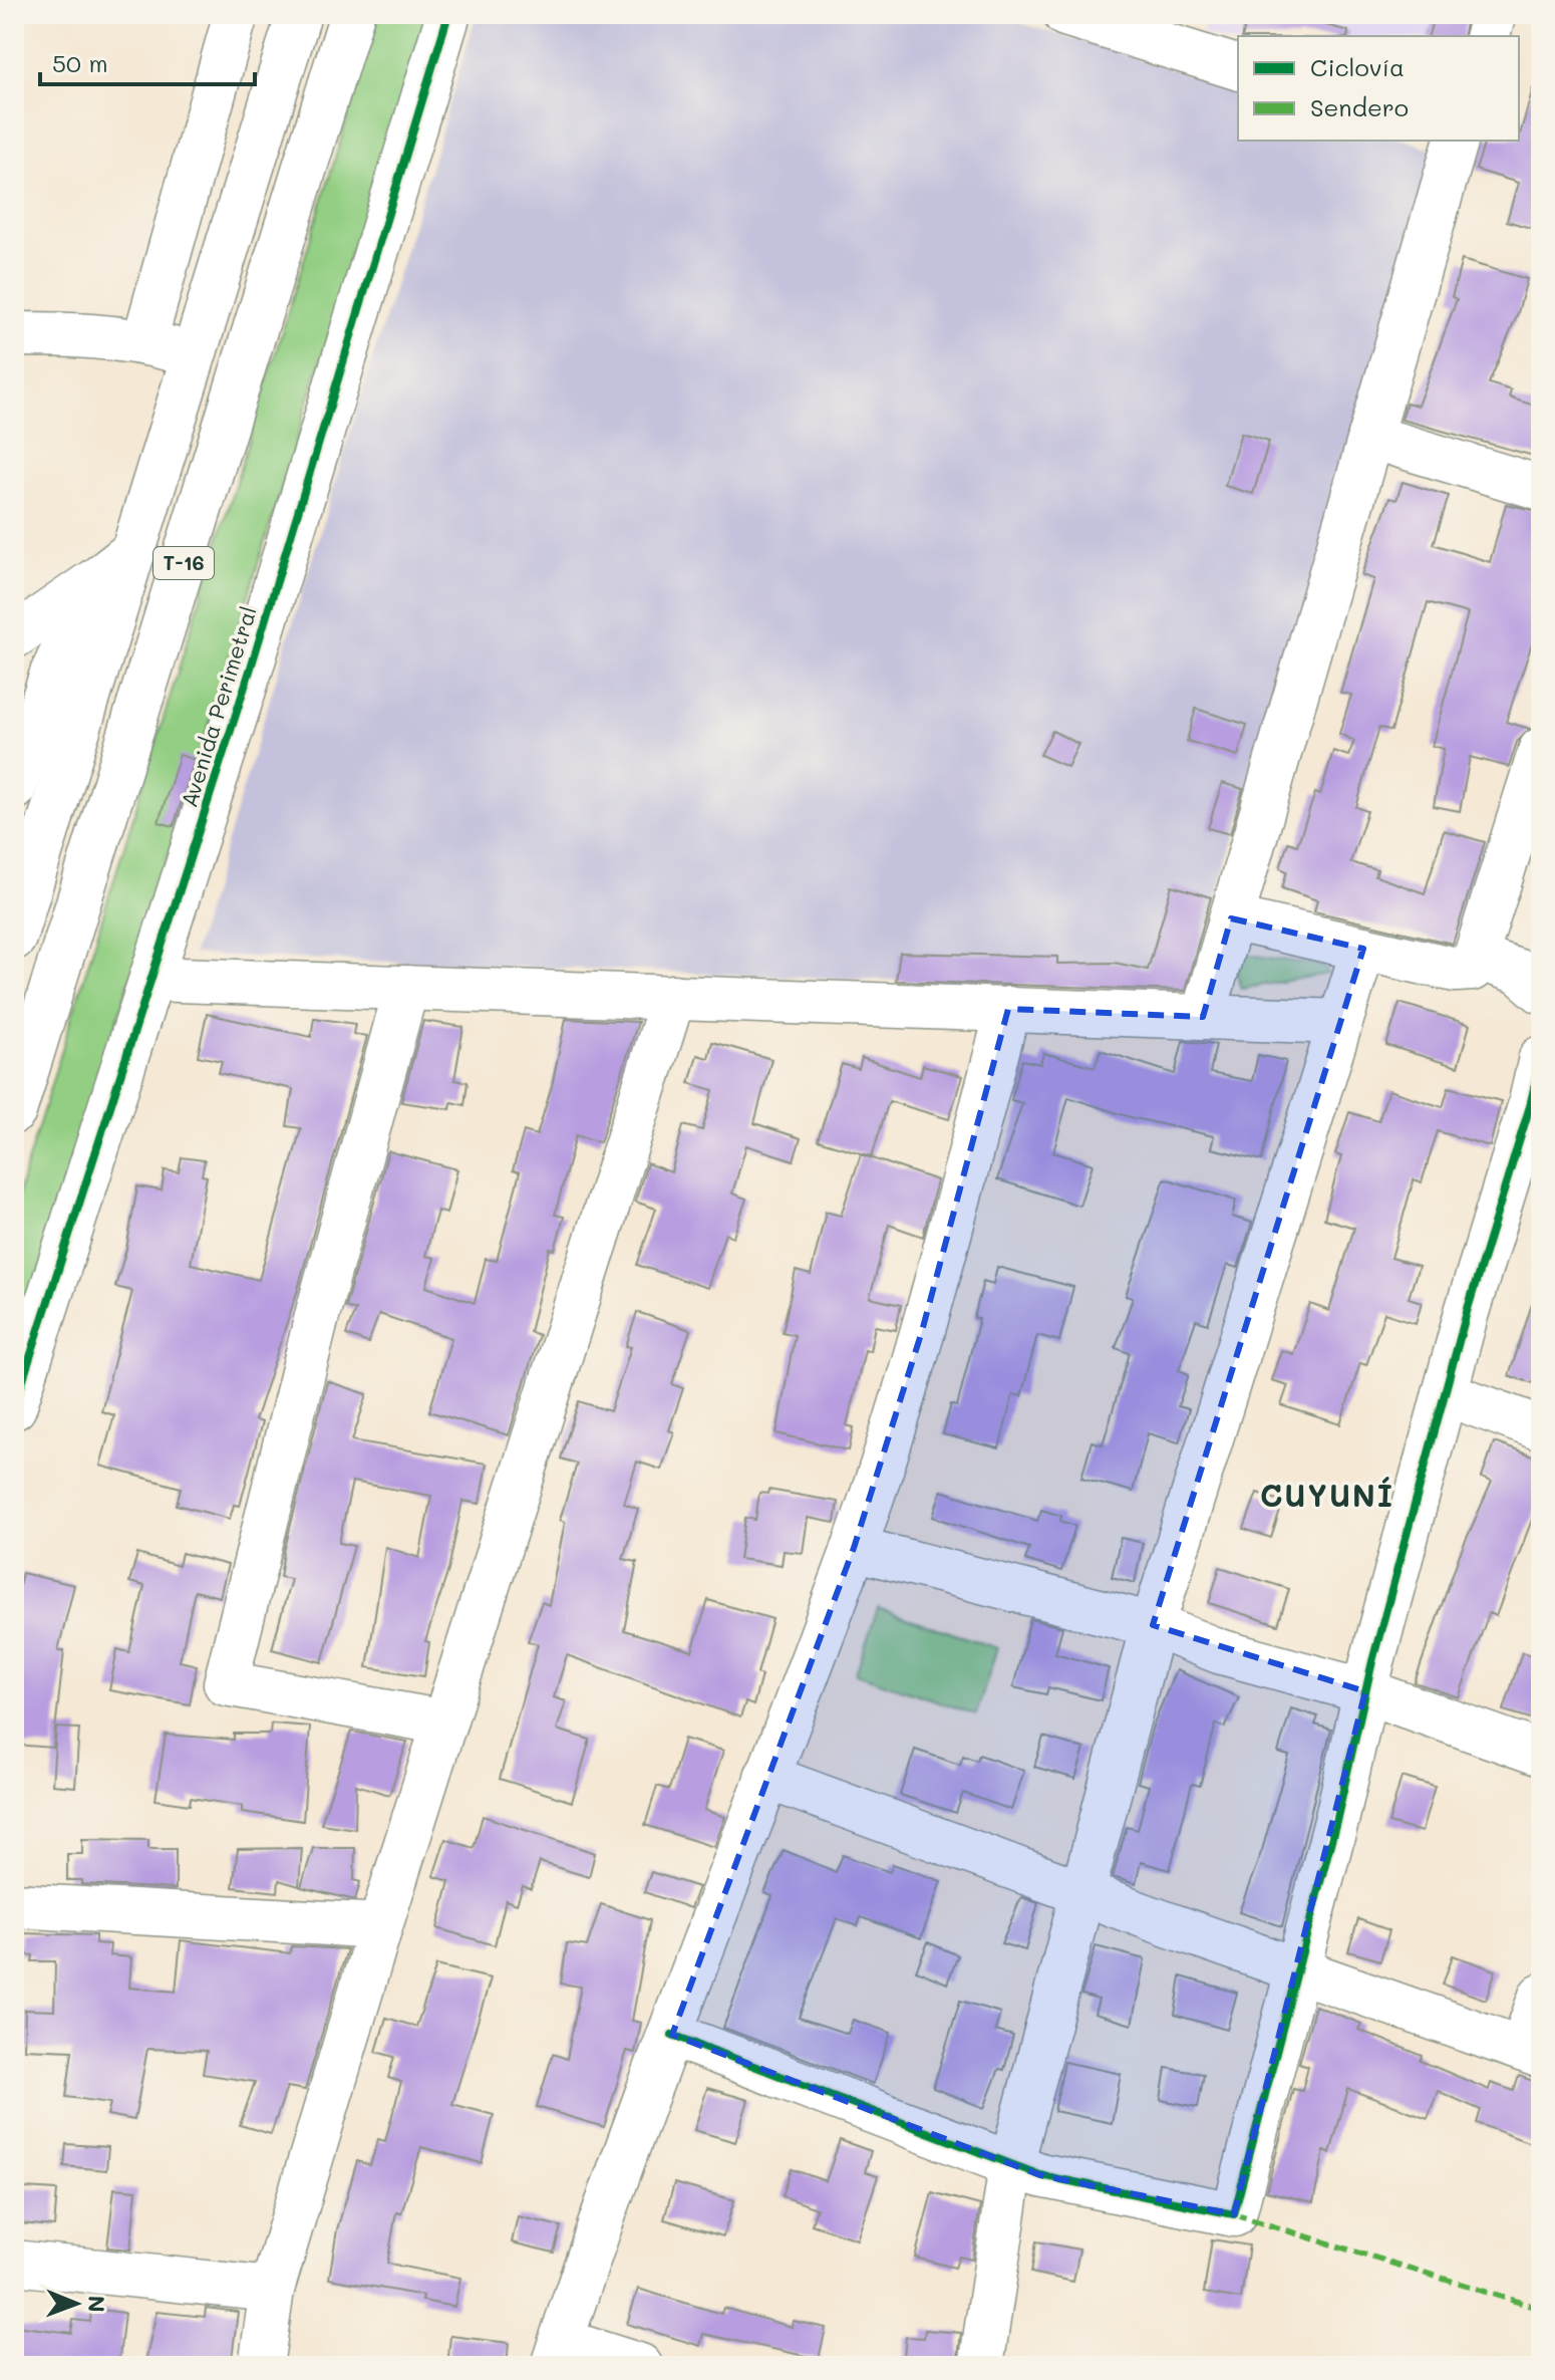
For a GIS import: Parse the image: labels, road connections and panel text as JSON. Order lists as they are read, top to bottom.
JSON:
{
  "streets": {
    "main road": ["T-16", "Avenida Perimetral"]
  },
  "districts": ["CUYUNÍ"],
  "legend": ["Ciclovía", "Sendero"],
  "scale_bar": "50 m",
  "north": "right"
}
